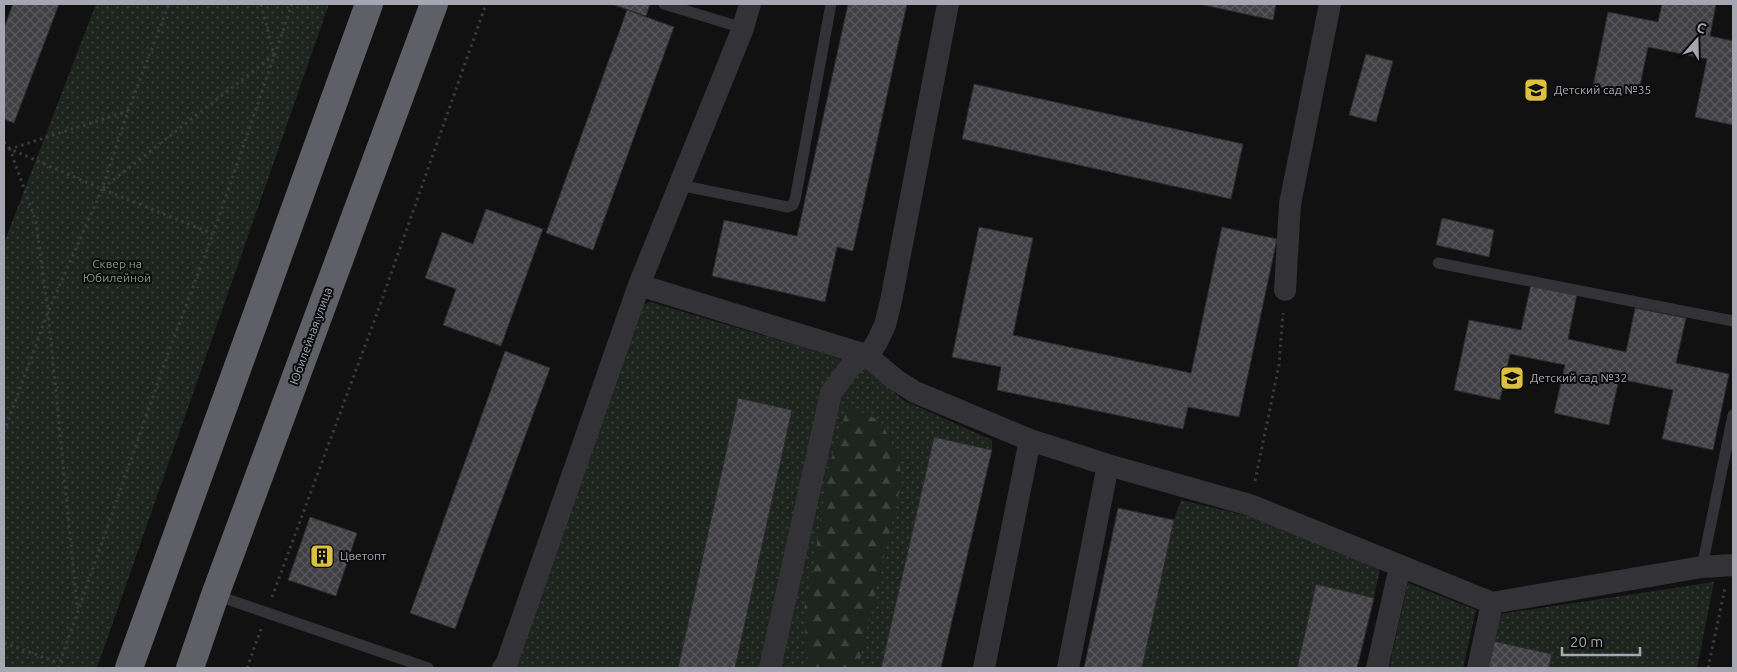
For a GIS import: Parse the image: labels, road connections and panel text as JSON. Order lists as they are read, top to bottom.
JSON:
{
  "streets": {
    "highway": ["Юбилейная улица"]
  },
  "parks": ["Сквер на Юбилейной"],
  "places": {
    "school or university": ["Детский сад №35", "Детский сад №32"],
    "building": ["Цветопт"]
  },
  "scale_bar": "20 m",
  "north": "top"
}
